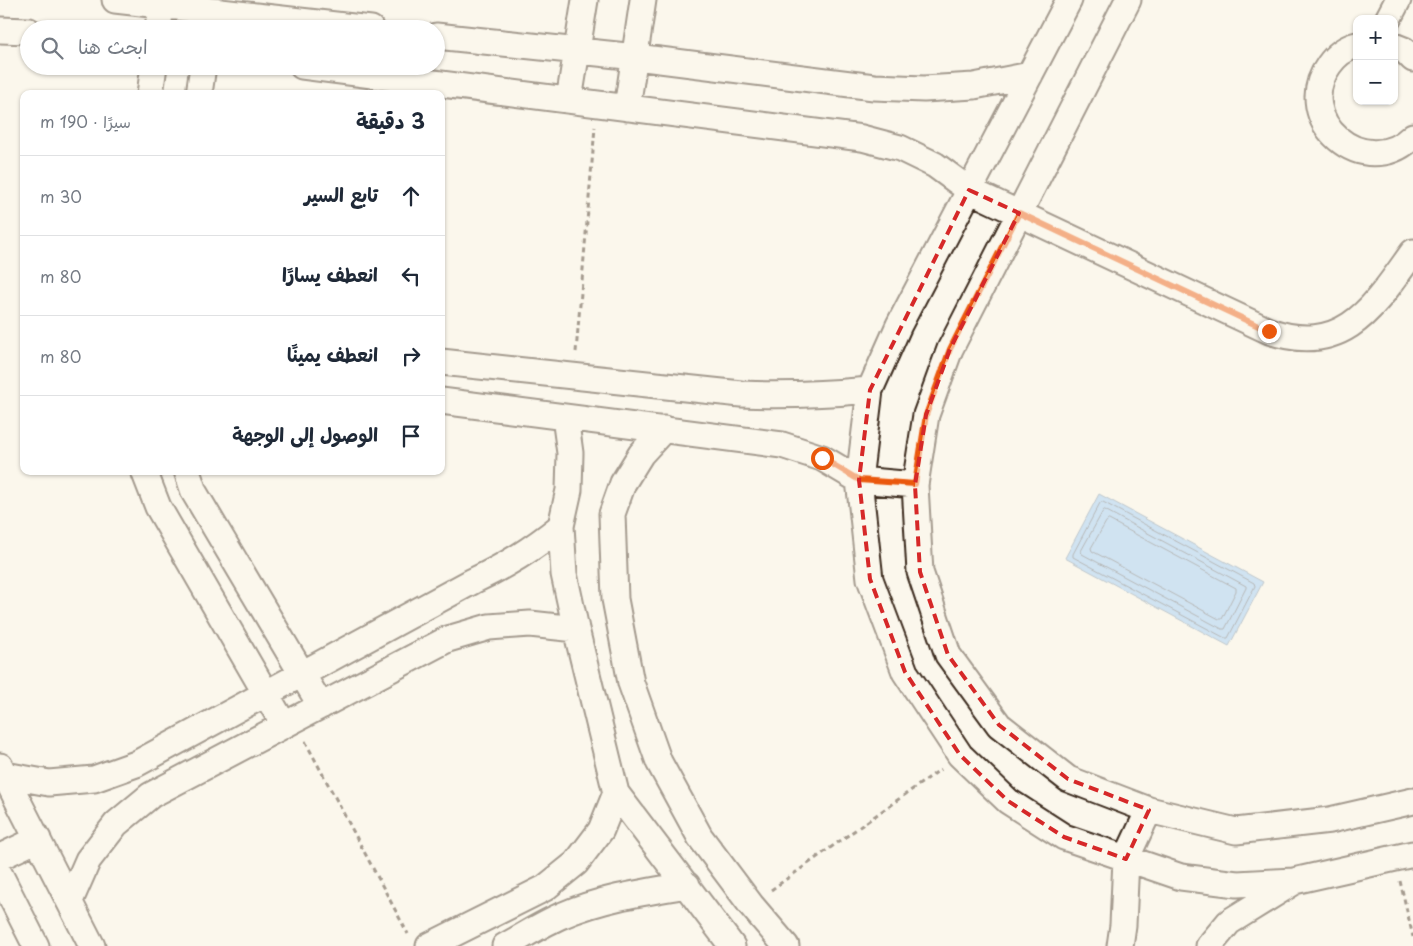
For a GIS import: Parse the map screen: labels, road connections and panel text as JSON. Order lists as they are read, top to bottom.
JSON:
{
  "page": {
    "map_buttons": ["+", "−"],
    "search": "ابحث هنا",
    "heading": ["3 دقيقة", "سيرًا · 190 m"],
    "list": [
      ["تابع السير", "30 m"],
      ["انعطف يسارًا", "80 m"],
      ["انعطف يمينًا", "80 m"],
      "الوصول إلى الوجهة"
    ]
  }
}
